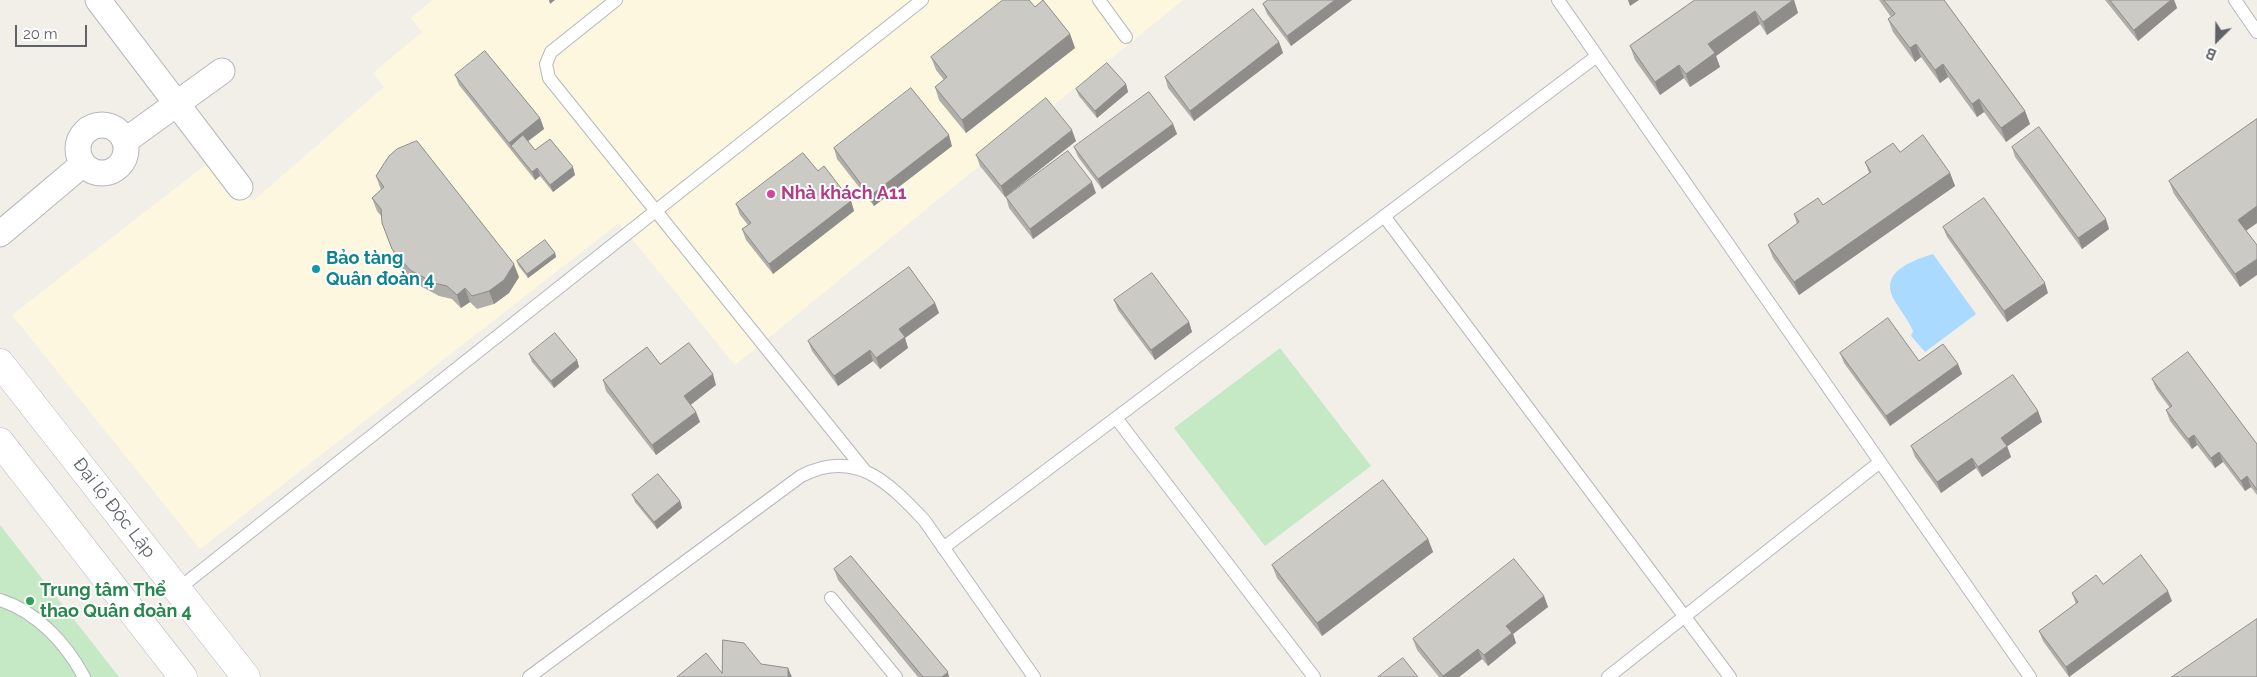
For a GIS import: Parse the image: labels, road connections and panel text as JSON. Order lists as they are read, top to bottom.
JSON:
{
  "streets": {
    "main road": ["Đại lộ Độc Lập"]
  },
  "places": ["Nhà khách A11", "Bảo tàng Quân đoàn 4", "Trung tâm Thể thao Quân đoàn 4"],
  "scale_bar": "20 m",
  "north": "bottom left"
}
